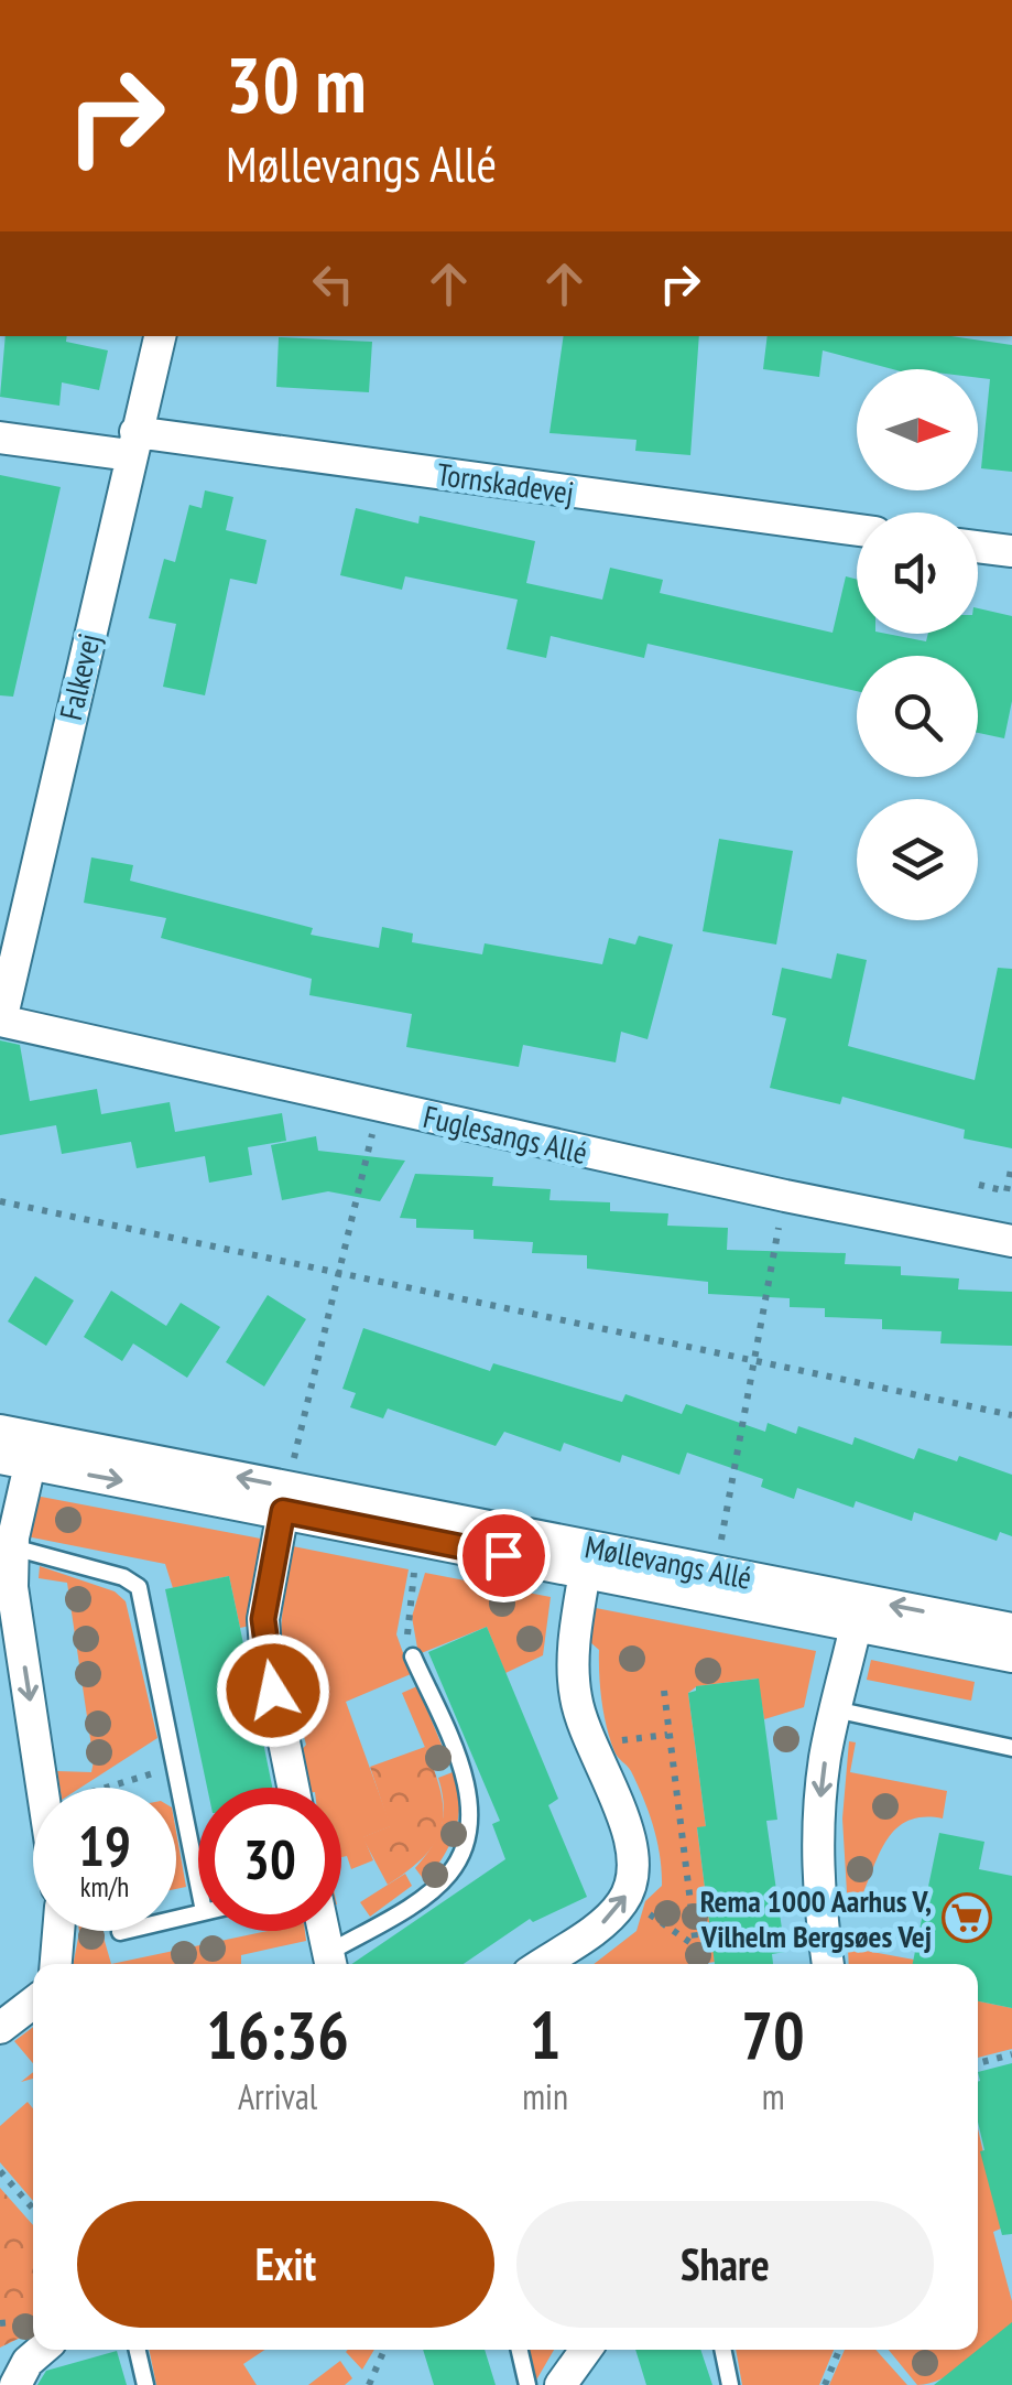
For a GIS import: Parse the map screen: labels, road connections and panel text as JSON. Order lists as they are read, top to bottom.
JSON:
{
  "streets": {
    "street": [
      "Tornskadevej",
      "Falkevej",
      "Fuglesangs Allé",
      "Møllevangs Allé"
    ]
  },
  "crossings": [
    ["Tornskadevej", "Falkevej"],
    ["Falkevej", "Fuglesangs Allé"]
  ],
  "places": {
    "supermarket": ["Rema 1000 Aarhus V, Vilhelm Bergsøes Vej"]
  },
  "north": "right",
  "page": {
    "turn": ["30 m", "Møllevangs Allé"],
    "speed": "19 km/h",
    "limit": "30",
    "eta": [
      "16:36",
      "Arrival",
      "1",
      "min",
      "70",
      "m"
    ],
    "buttons": ["Exit", "Share"]
  }
}
